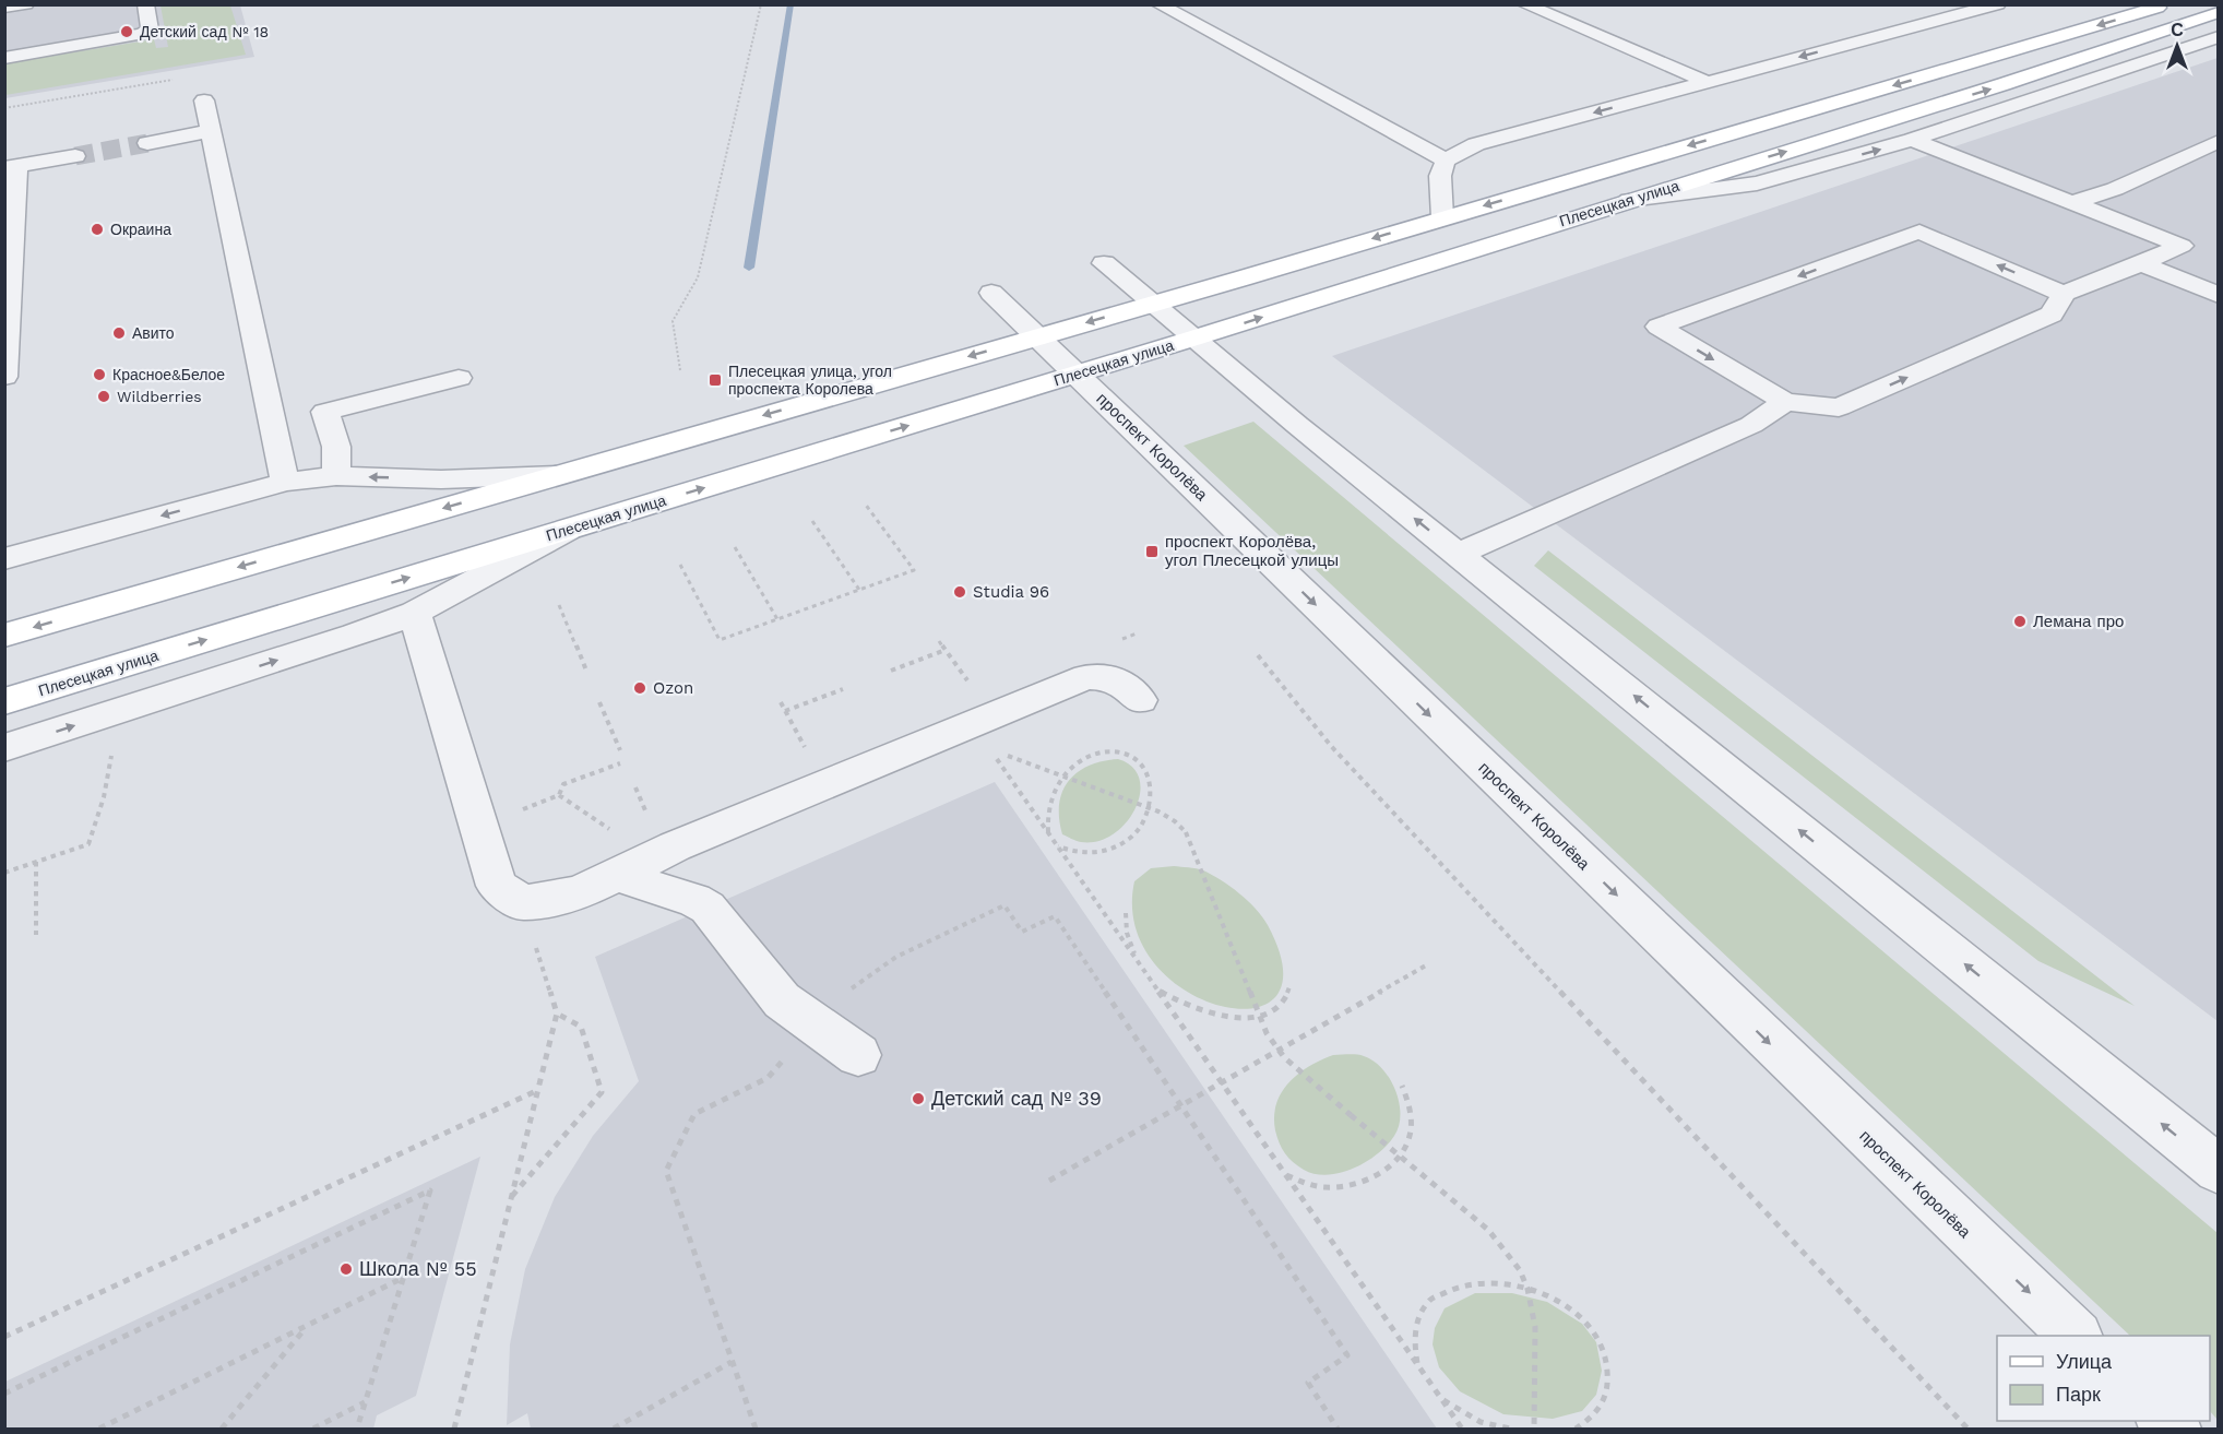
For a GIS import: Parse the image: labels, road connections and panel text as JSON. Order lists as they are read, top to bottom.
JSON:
{
  "streets": {
    "main road": ["Плесецкая улица"],
    "street": ["проспект Королёва"]
  },
  "crossings": [
    ["Плесецкая улица", "проспект Королёва"]
  ],
  "places": {
    "other": [
      "Детский сад № 18",
      "Окраина",
      "Авито",
      "Красное&Белое",
      "Wildberries",
      "Studia 96",
      "Лемана про",
      "Ozon",
      "Детский сад № 39",
      "Школа № 55"
    ],
    "transit": ["Плесецкая улица, угол проспекта Королева", "проспект Королёва, угол Плесецкой улицы"]
  },
  "legend": ["Улица", "Парк"],
  "north": "top"
}
